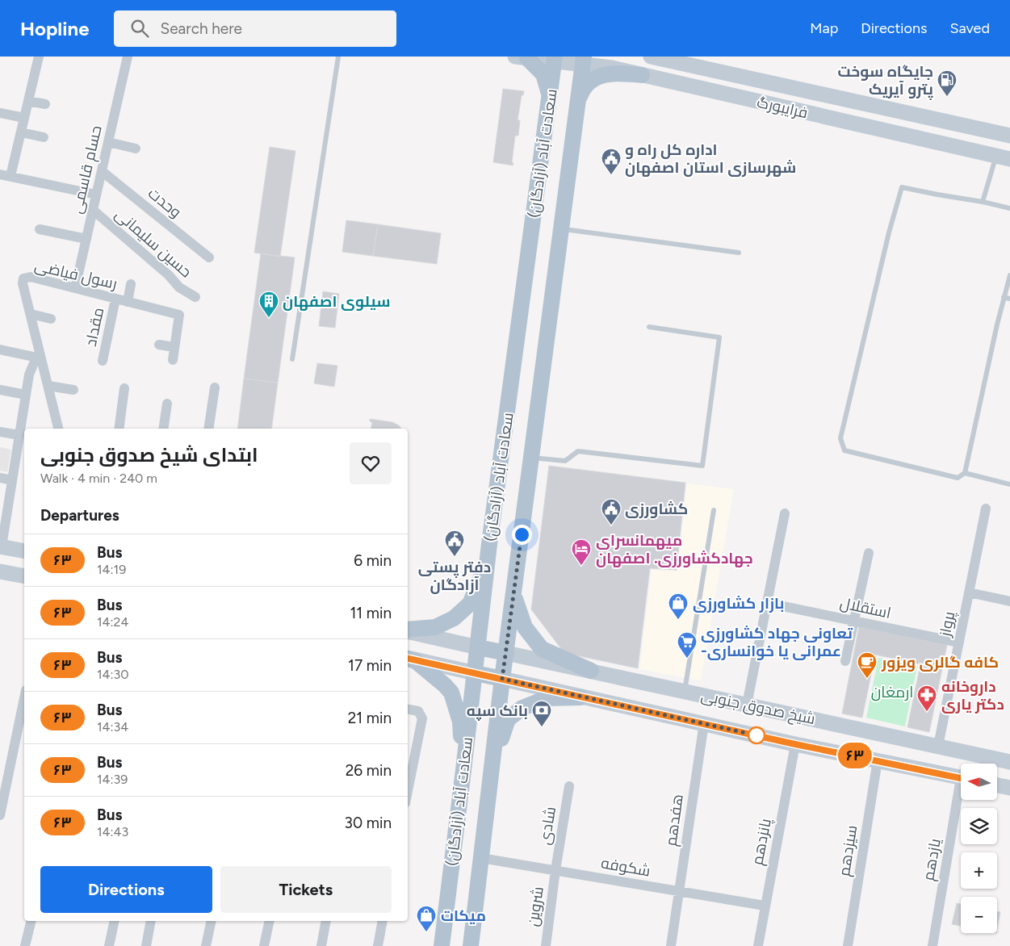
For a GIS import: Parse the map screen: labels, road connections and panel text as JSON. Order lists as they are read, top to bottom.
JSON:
{
  "streets": {
    "main road": ["فرایبورگ", "سعادت آباد (آزادگان)", "شیخ صدوق جنوبی"],
    "street": [
      "حسام قاسمی",
      "وحدت",
      "حسین سلیمانی",
      "رسول فیاضی",
      "مقداد",
      "استقلال",
      "پرواز",
      "هفدهم",
      "شادی",
      "پانزدهم",
      "سیزدهم",
      "یازدهم",
      "شکوفه",
      "شروین"
    ]
  },
  "crossings": [
    ["فرایبورگ", "سعادت آباد (آزادگان)"],
    ["سعادت آباد (آزادگان)", "شیخ صدوق جنوبی"],
    ["سعادت آباد (آزادگان)", "شکوفه"],
    ["حسام قاسمی", "وحدت"],
    ["حسام قاسمی", "حسین سلیمانی"],
    ["حسام قاسمی", "رسول فیاضی"],
    ["رسول فیاضی", "مقداد"],
    ["استقلال", "پرواز"],
    ["پرواز", "شیخ صدوق جنوبی"],
    ["شیخ صدوق جنوبی", "هفدهم"],
    ["شیخ صدوق جنوبی", "پانزدهم"],
    ["شیخ صدوق جنوبی", "سیزدهم"],
    ["هفدهم", "شکوفه"],
    ["شادی", "شکوفه"],
    ["شادی", "شروین"],
    ["پانزدهم", "شکوفه"],
    ["شکوفه", "شروین"]
  ],
  "parks": ["ارمغان"],
  "places": {
    "fuel station": ["جایگاه سوخت پترو آیریک"],
    "public building": ["اداره کل راه و شهرسازی استان اصفهان", "کشاورزی", "دفتر پستی آزادگان"],
    "building": ["سیلوی اصفهان"],
    "hotel": ["میهمانسرای جهادکشاورزی. اصفهان"],
    "shop": ["بازار کشاورزی", "میکات"],
    "supermarket": ["تعاونی جهاد کشاورزی -عمرانی یا خوانساری"],
    "cafe": ["کافه گالری ویزور"],
    "pharmacy": ["داروخانه دکتر یاری"],
    "bank": ["بانک سپه"]
  },
  "lines": ["bus line ۶۳"],
  "north": "left",
  "page": {
    "header": "Hopline",
    "search": "Search here",
    "nav": ["Map", "Directions", "Saved"],
    "on_map": "۶۳",
    "heading": [
      ["ابتدای شیخ صدوق جنوبی", "Walk · 4 min · 240 m"],
      "Departures"
    ],
    "list": [
      {
        "mark": "۶۳",
        "name": "Bus",
        "note": "14:19",
        "value": "6 min"
      },
      {
        "mark": "۶۳",
        "name": "Bus",
        "note": "14:24",
        "value": "11 min"
      },
      {
        "mark": "۶۳",
        "name": "Bus",
        "note": "14:30",
        "value": "17 min"
      },
      {
        "mark": "۶۳",
        "name": "Bus",
        "note": "14:34",
        "value": "21 min"
      },
      {
        "mark": "۶۳",
        "name": "Bus",
        "note": "14:39",
        "value": "26 min"
      },
      {
        "mark": "۶۳",
        "name": "Bus",
        "note": "14:43",
        "value": "30 min"
      }
    ],
    "map_buttons": ["+", "−"],
    "buttons": ["Directions", "Tickets"]
  }
}
